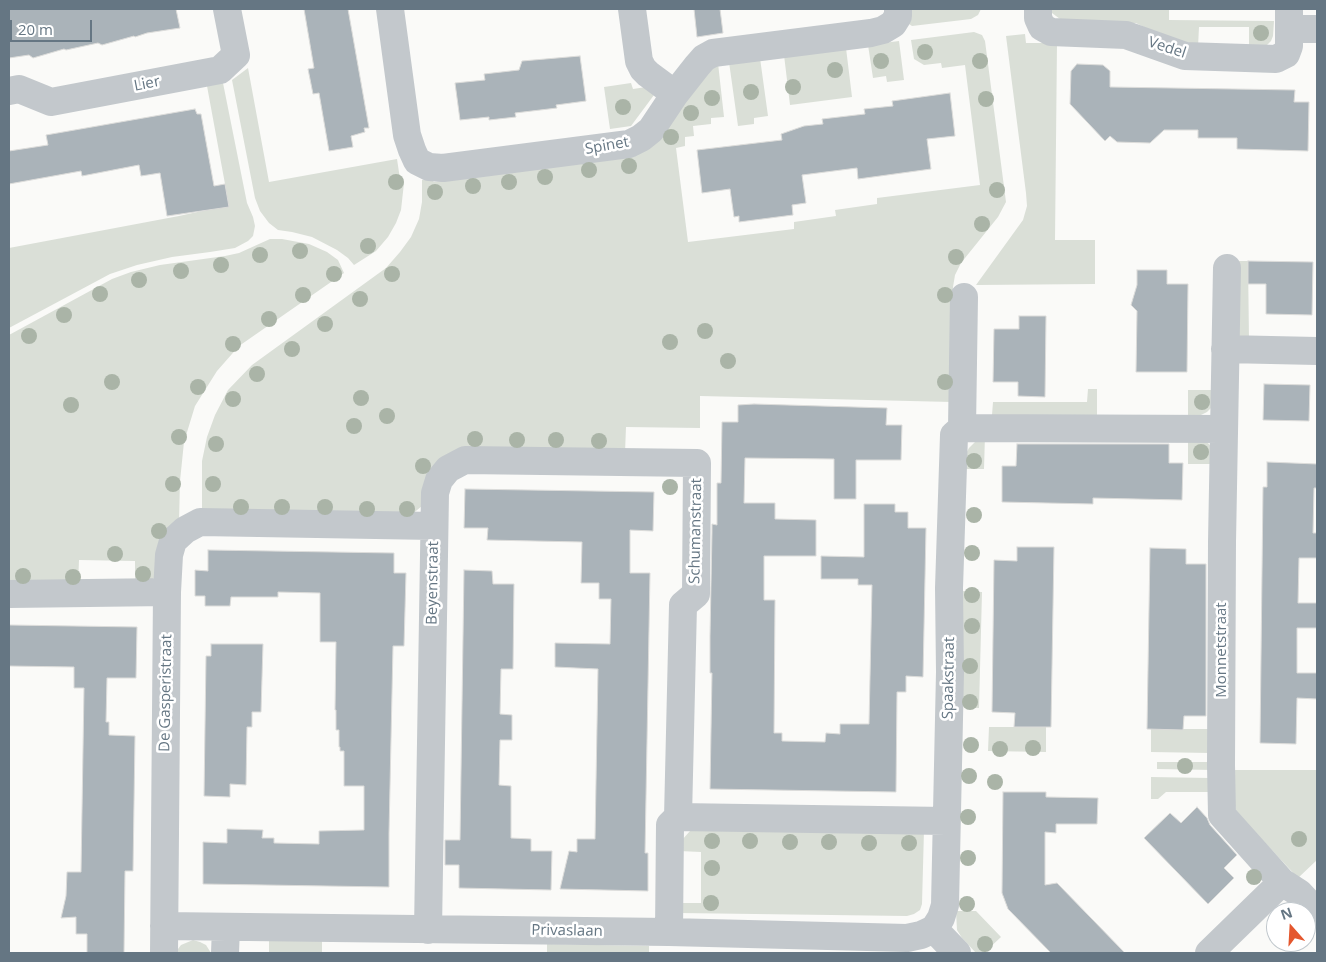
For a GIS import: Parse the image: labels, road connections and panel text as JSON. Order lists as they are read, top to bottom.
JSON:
{
  "streets": {
    "street": [
      "Vedel",
      "Lier",
      "Spinet",
      "Schumanstraat",
      "Beyenstraat",
      "Monnetstraat",
      "Spaakstraat",
      "De Gasperistraat",
      "Privaslaan"
    ]
  },
  "crossings": [
    ["Schumanstraat", "Beyenstraat"],
    ["Schumanstraat", "Privaslaan"],
    ["Beyenstraat", "De Gasperistraat"],
    ["Beyenstraat", "Privaslaan"],
    ["Spaakstraat", "Privaslaan"],
    ["De Gasperistraat", "Privaslaan"]
  ],
  "scale_bar": "20 m",
  "north": "top"
}
